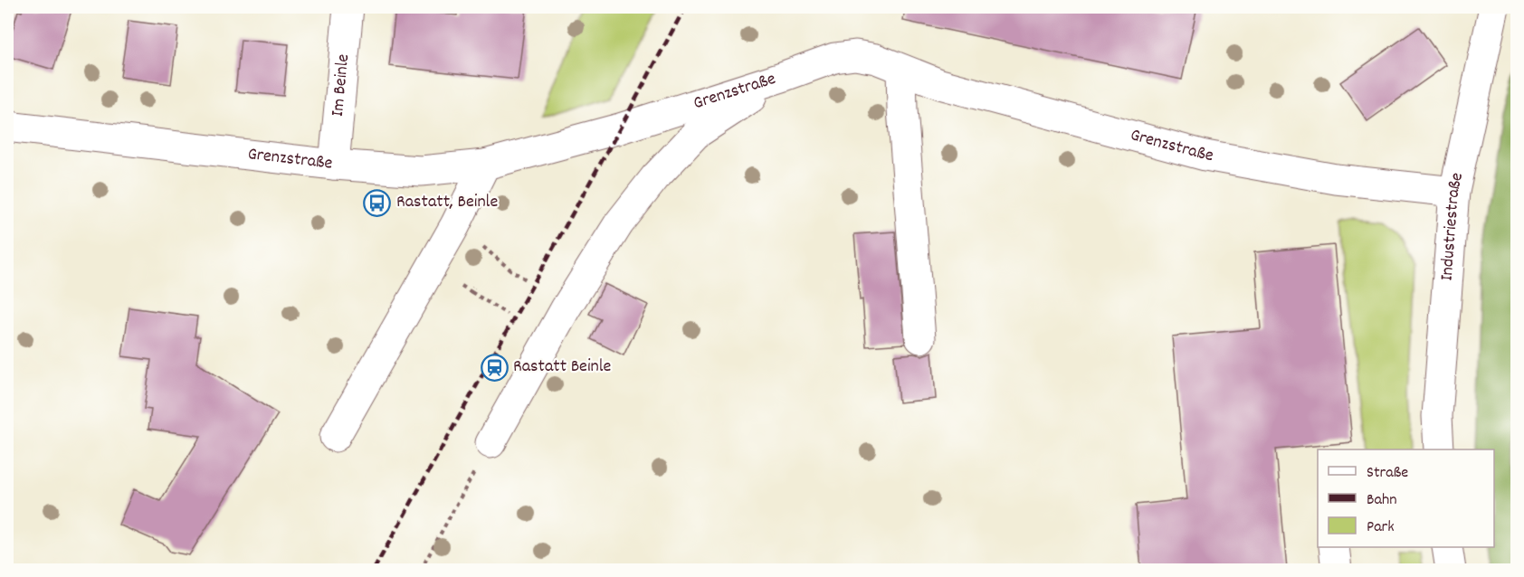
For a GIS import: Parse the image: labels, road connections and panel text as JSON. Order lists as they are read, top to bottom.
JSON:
{
  "streets": {
    "street": ["Im Beinle", "Grenzstraße", "Industriestraße"]
  },
  "crossings": [
    ["Im Beinle", "Grenzstraße"],
    ["Grenzstraße", "Industriestraße"]
  ],
  "places": {
    "bus stop": ["Rastatt, Beinle"],
    "station": ["Rastatt Beinle"]
  },
  "legend": ["Straße", "Bahn", "Park"]
}
